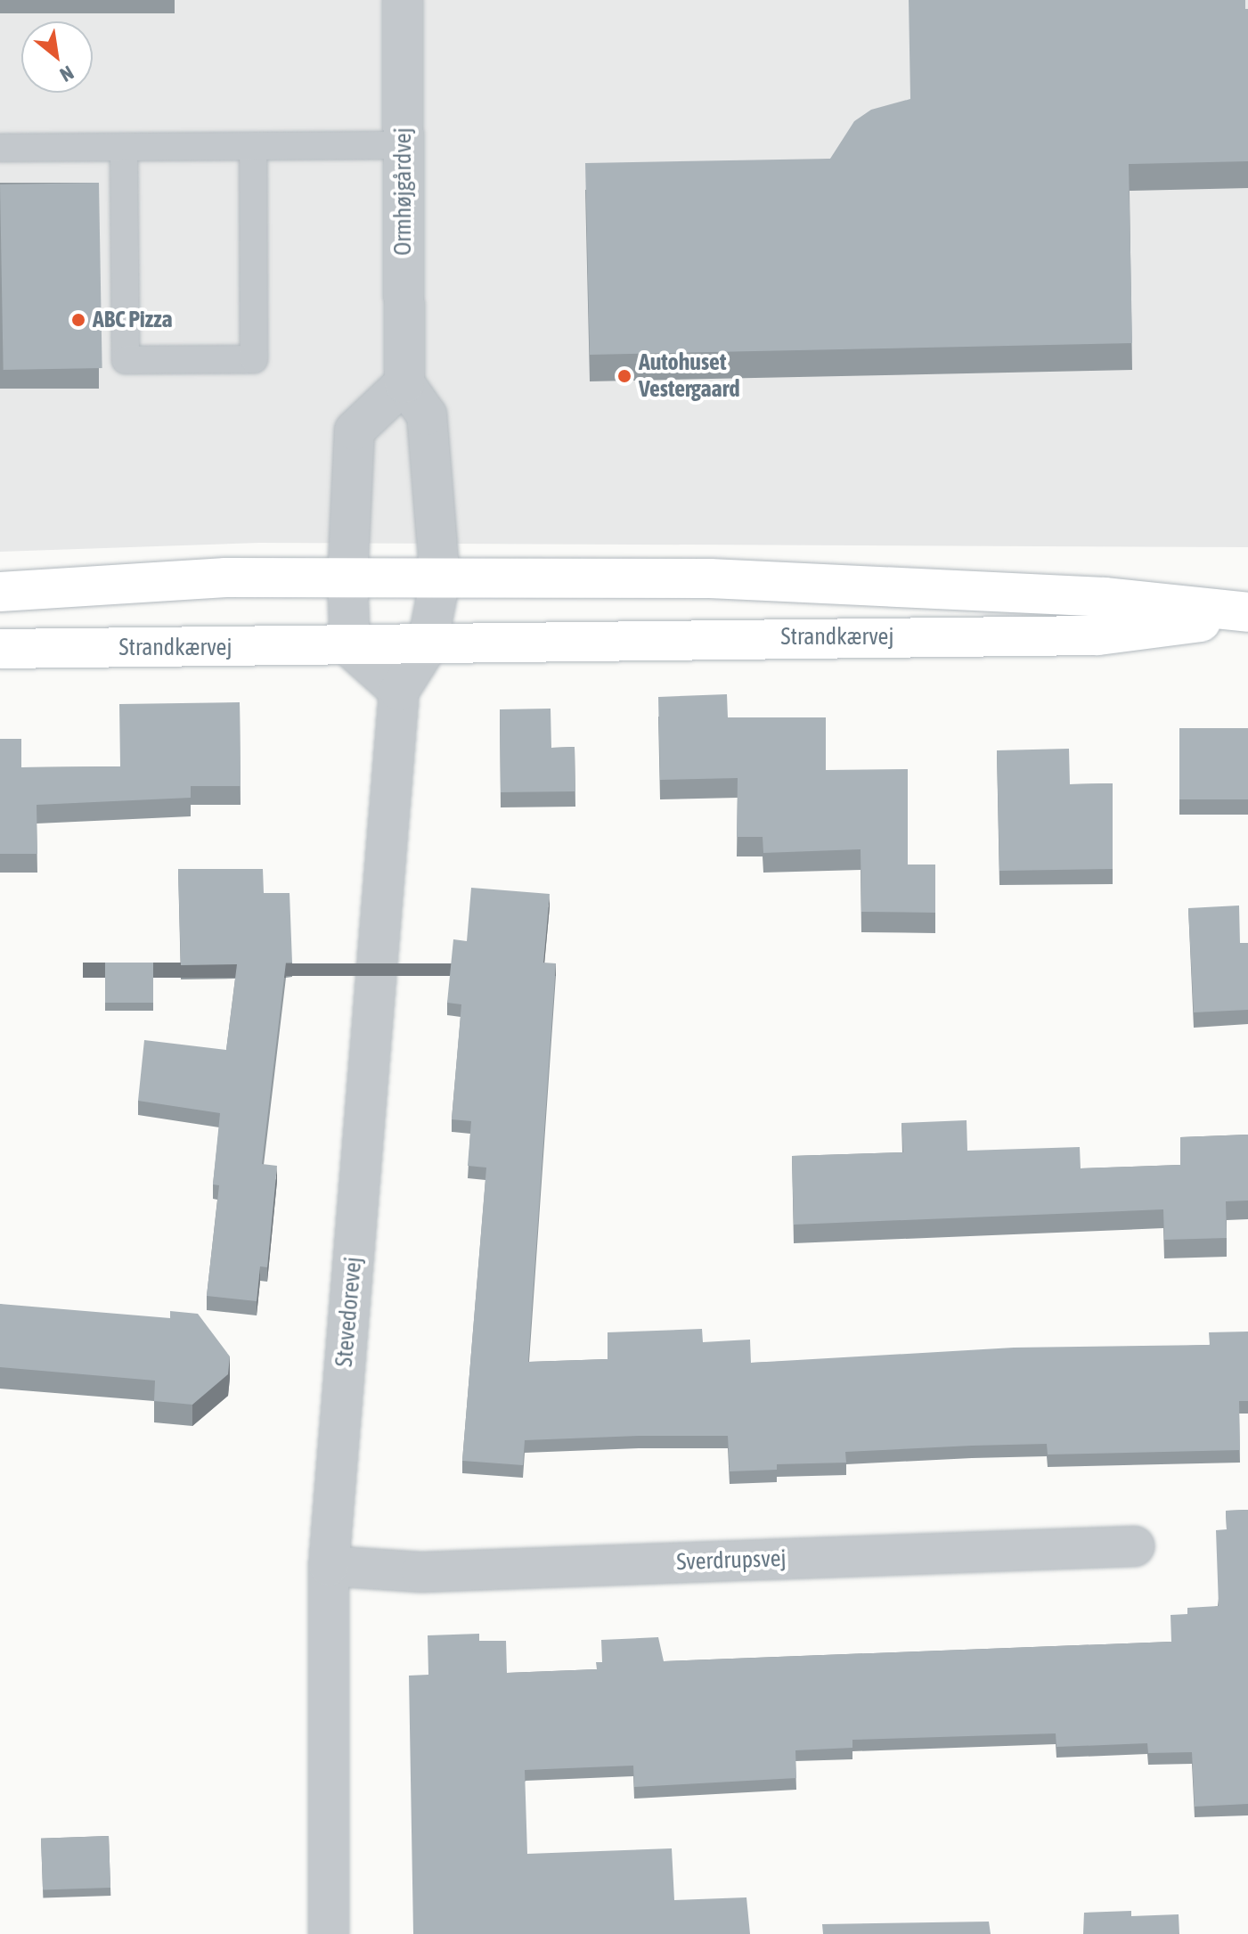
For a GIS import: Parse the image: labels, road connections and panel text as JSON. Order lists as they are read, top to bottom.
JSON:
{
  "streets": {
    "main road": ["Strandkærvej"],
    "street": ["Ormhøjgårdvej", "Stevedorevej", "Sverdrupsvej"]
  },
  "crossings": [
    ["Strandkærvej", "Stevedorevej"],
    ["Stevedorevej", "Sverdrupsvej"]
  ],
  "places": ["ABC Pizza", "Autohuset Vestergaard"],
  "north": "bottom right"
}
